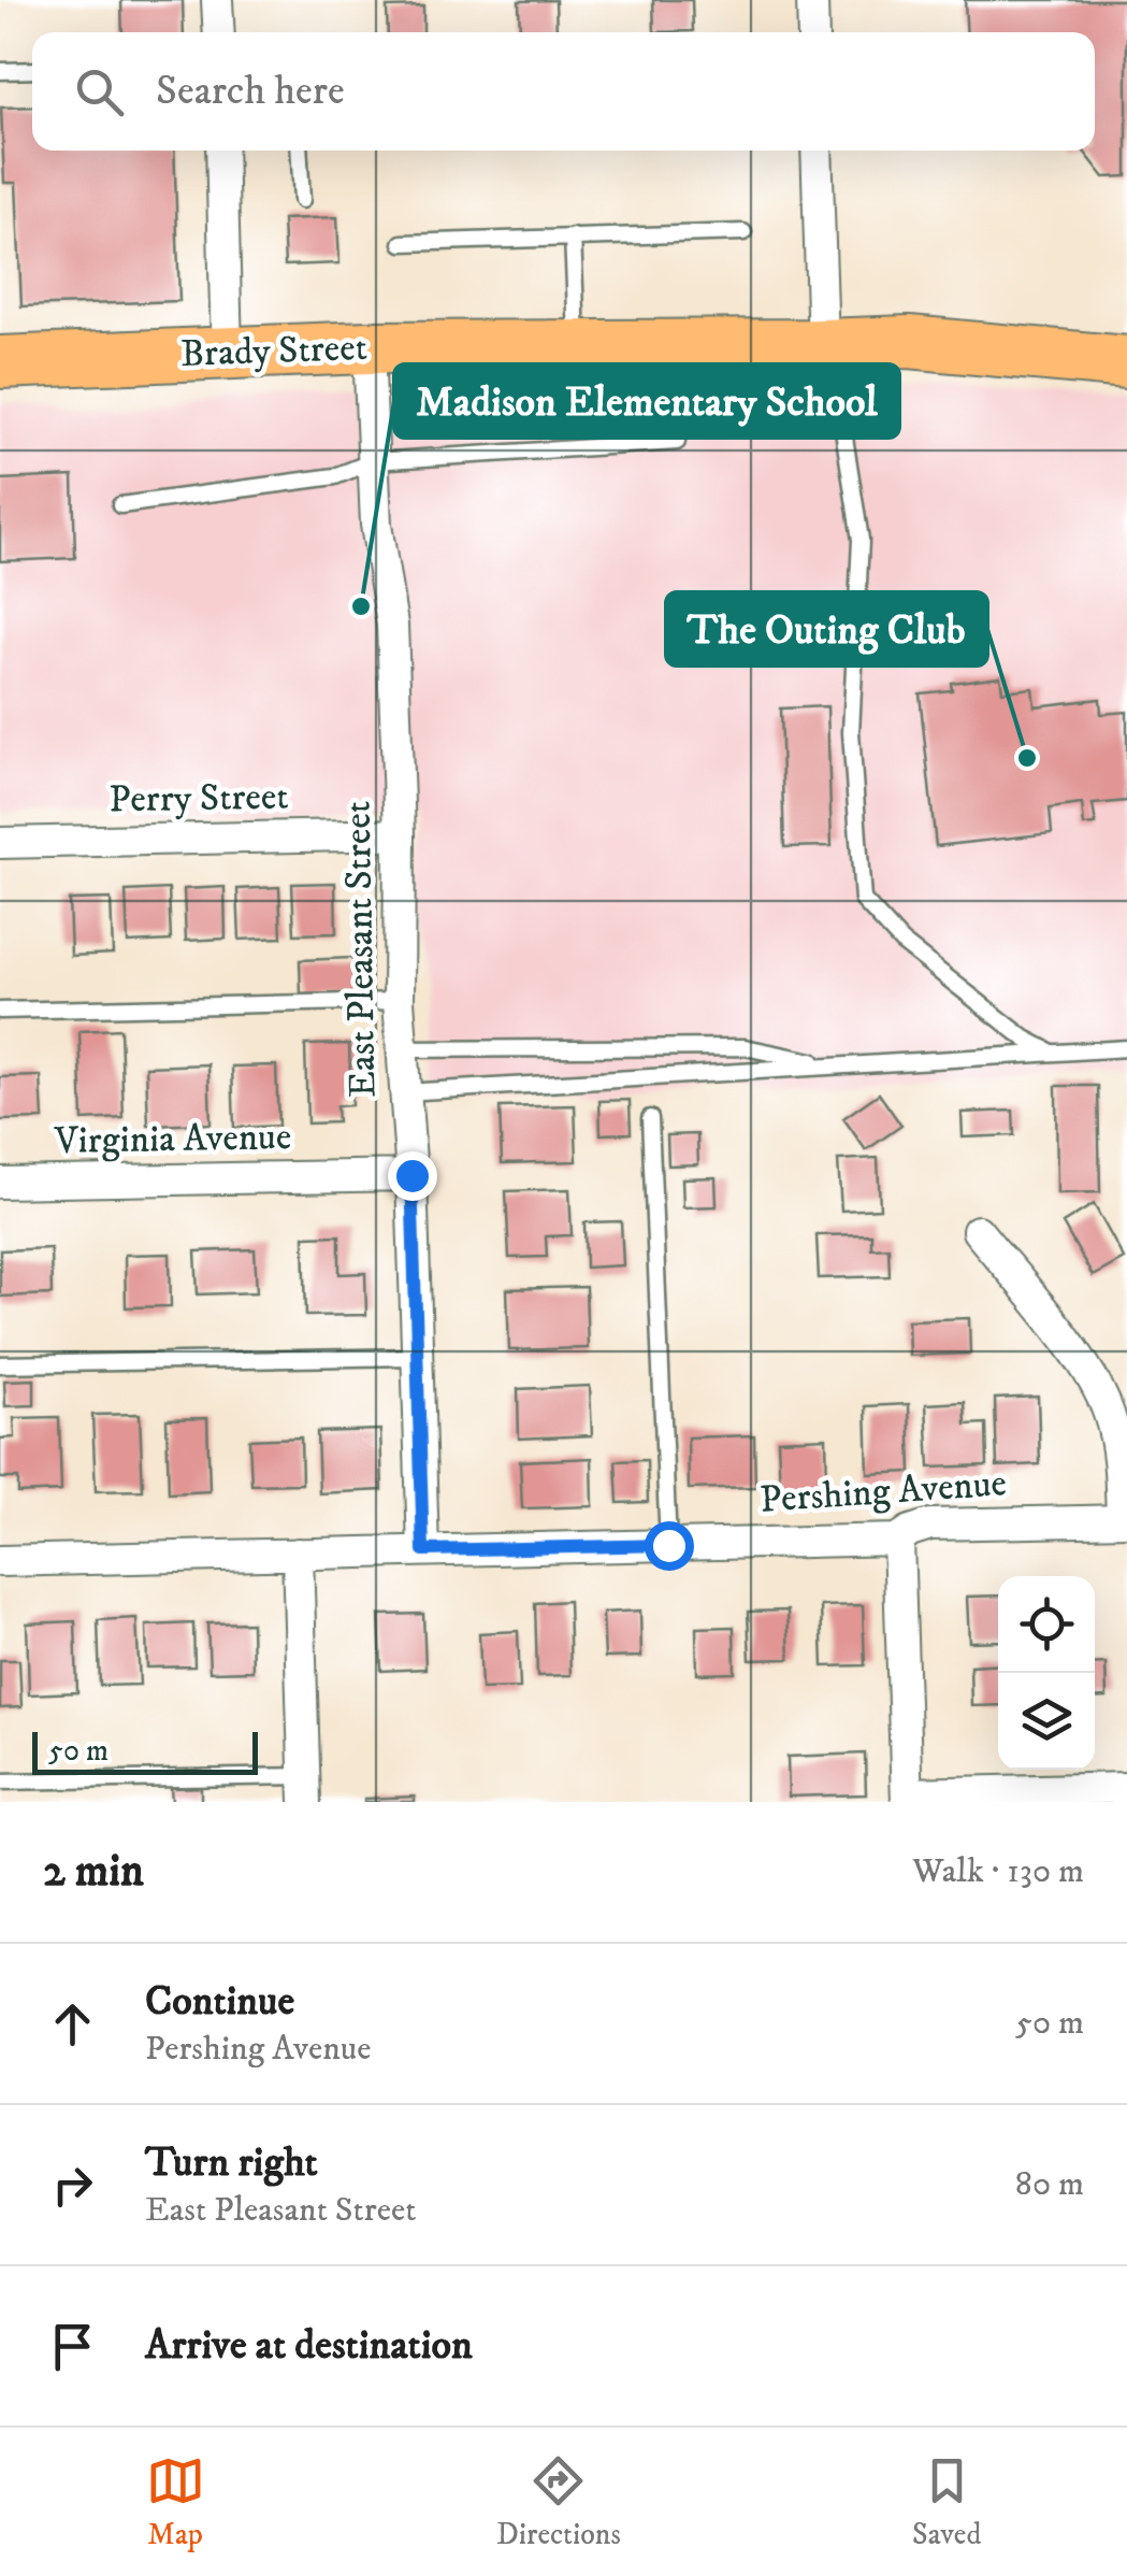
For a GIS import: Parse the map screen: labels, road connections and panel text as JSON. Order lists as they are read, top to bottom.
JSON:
{
  "streets": {
    "highway": ["Brady Street"],
    "street": [
      "Perry Street",
      "East Pleasant Street",
      "Virginia Avenue",
      "Pershing Avenue"
    ]
  },
  "crossings": [
    ["Brady Street", "East Pleasant Street"],
    ["Perry Street", "East Pleasant Street"],
    ["East Pleasant Street", "Virginia Avenue"],
    ["East Pleasant Street", "Pershing Avenue"]
  ],
  "places": ["Madison Elementary School", "The Outing Club"],
  "scale_bar": "50 m",
  "page": {
    "search": "Search here",
    "scale": "50 m",
    "heading": ["2 min", "Walk · 130 m"],
    "list": [
      ["Continue", "Pershing Avenue", "50 m"],
      ["Turn right", "East Pleasant Street", "80 m"],
      "Arrive at destination"
    ],
    "nav": ["Map", "Directions", "Saved"]
  }
}
